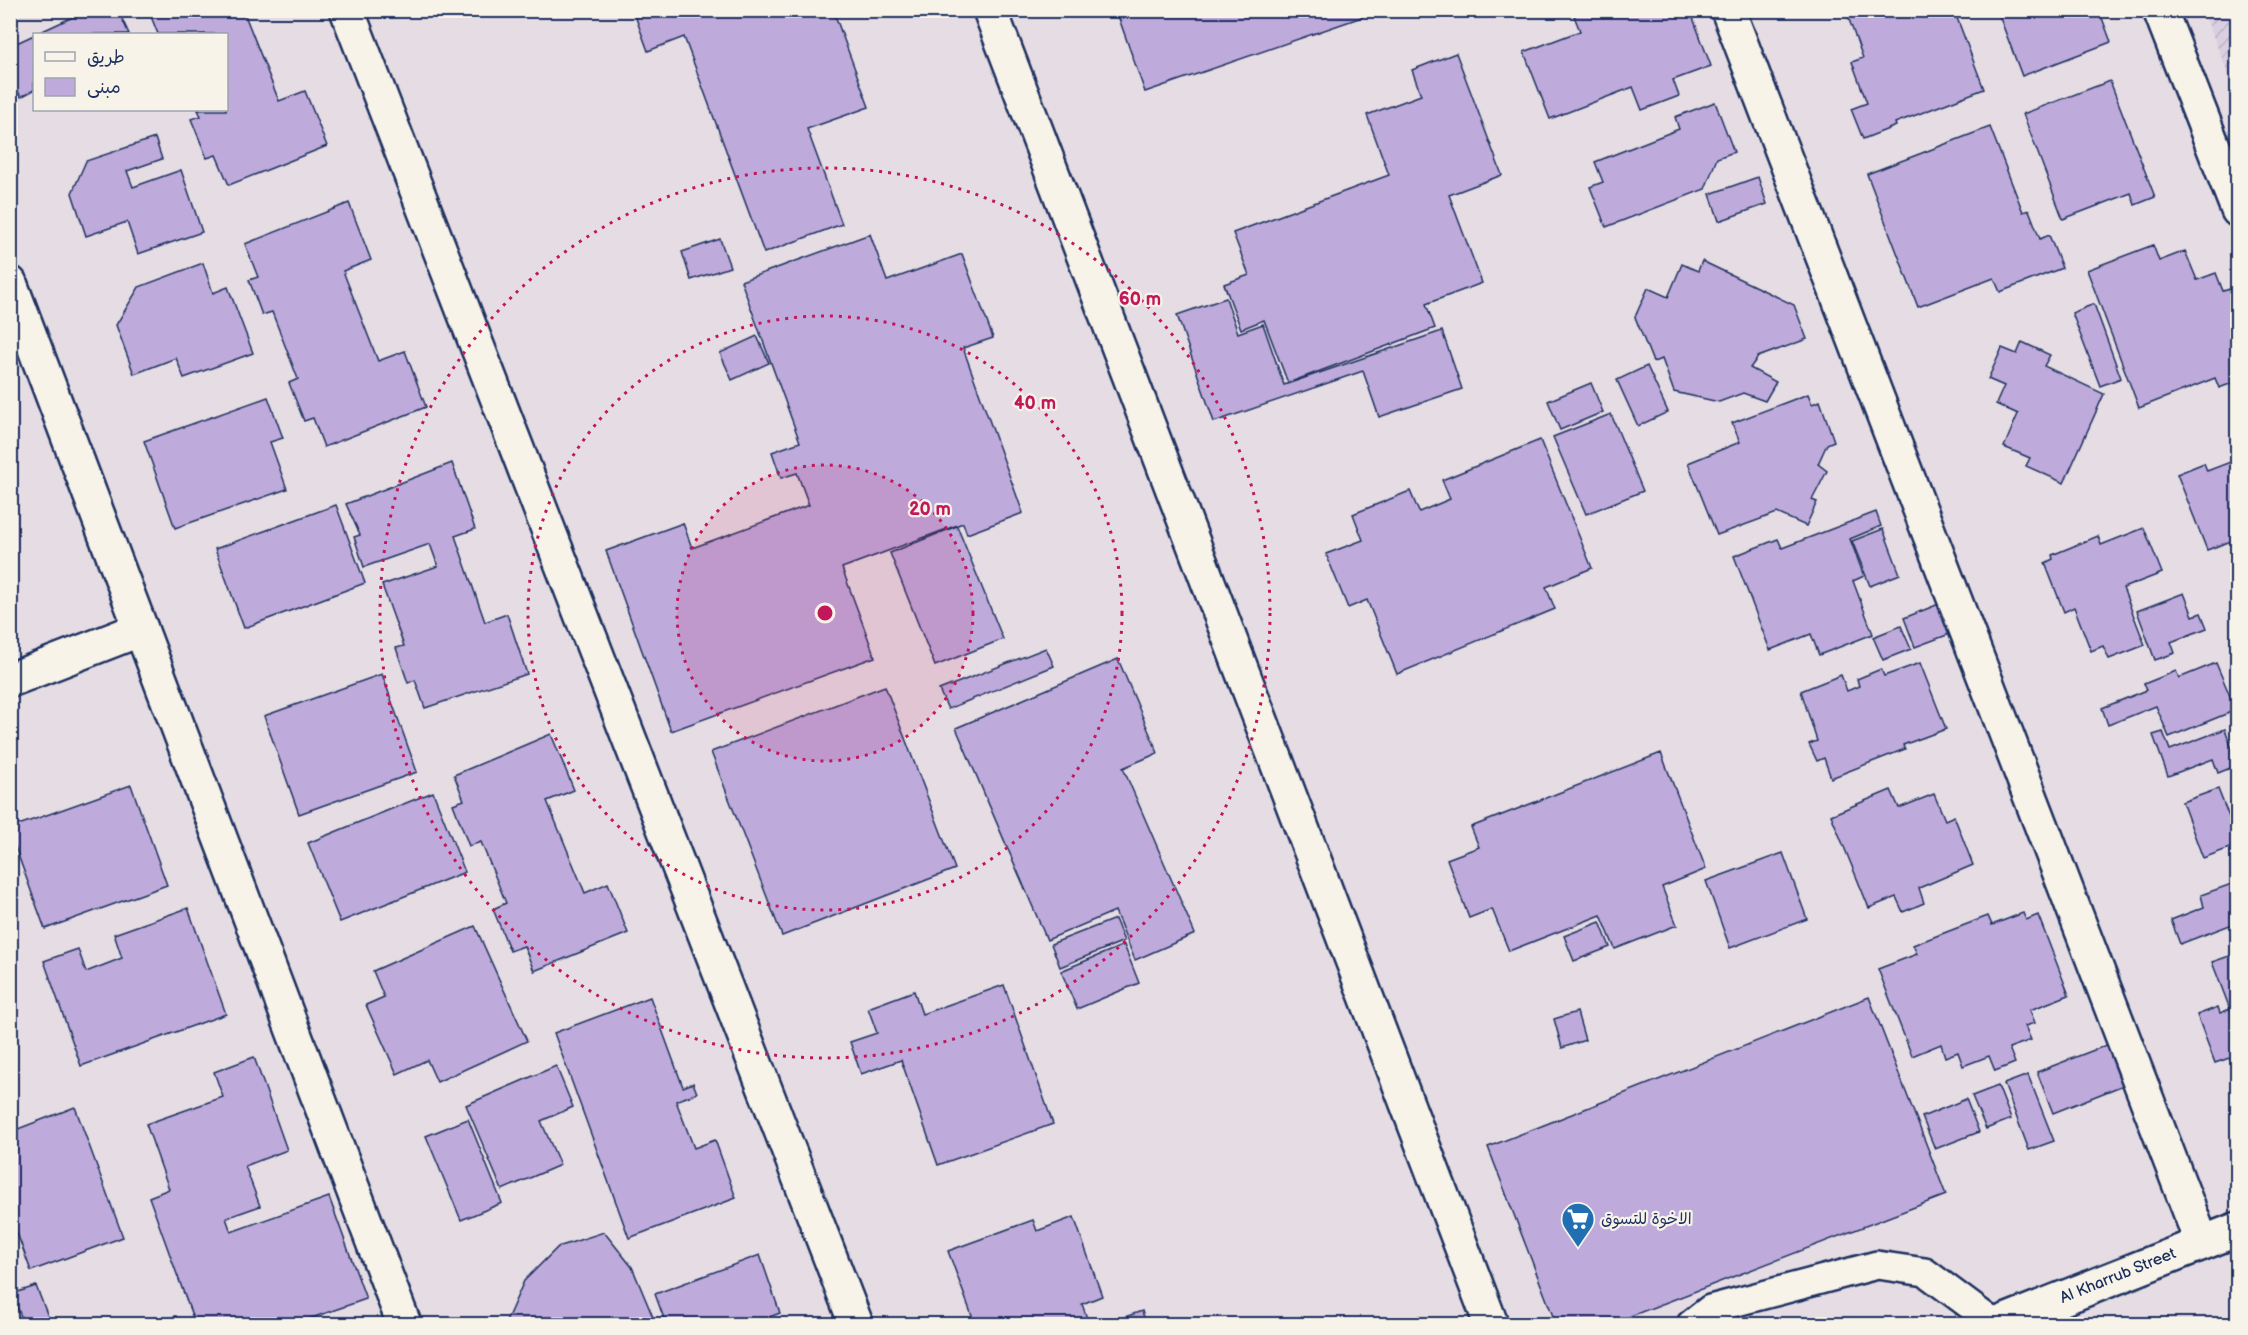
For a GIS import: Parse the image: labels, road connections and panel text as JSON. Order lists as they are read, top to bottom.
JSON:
{
  "streets": {
    "street": ["Al Kharrub Street"]
  },
  "places": {
    "supermarket": ["الاخوة للتسوق"]
  },
  "legend": ["طريق", "مبنى"],
  "rings": ["60 m", "40 m", "20 m"]
}
